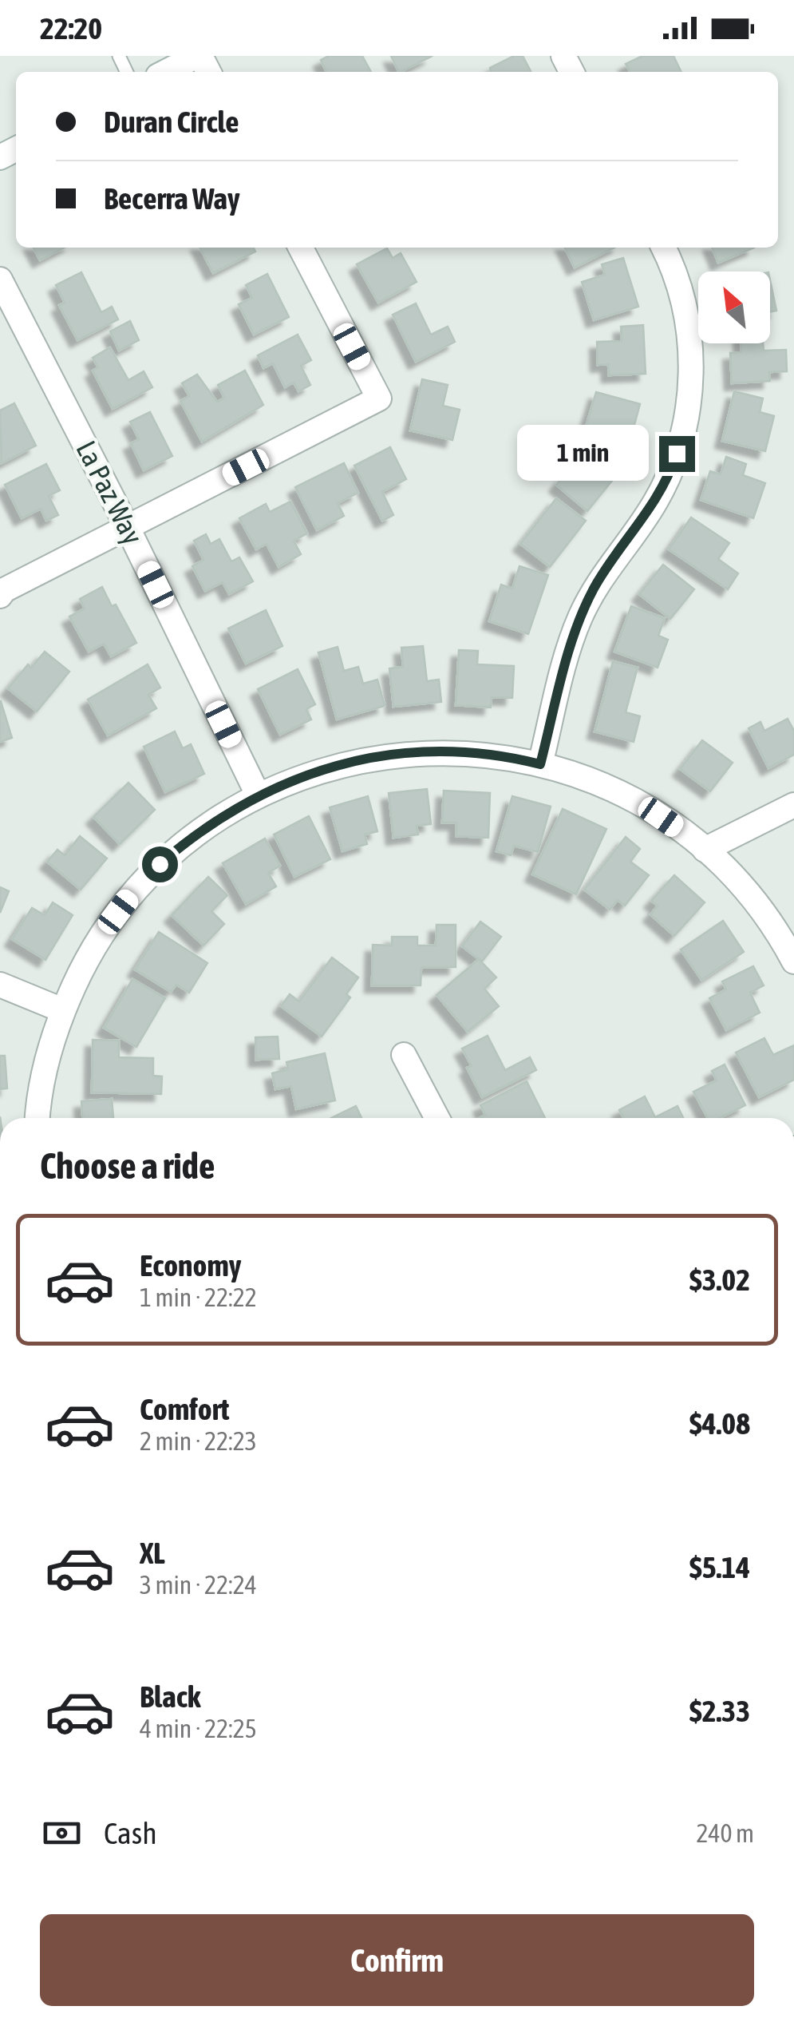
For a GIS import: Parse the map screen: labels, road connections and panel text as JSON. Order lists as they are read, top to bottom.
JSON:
{
  "streets": {
    "street": ["La Paz Way"]
  },
  "north": "top left",
  "page": {
    "status": "22:20",
    "banner": ["Duran Circle", "Becerra Way"],
    "bubble": "1 min",
    "heading": "Choose a ride",
    "list": [
      {
        "name": "Economy",
        "note": "1 min · 22:22",
        "value": "$3.02"
      },
      {
        "name": "Comfort",
        "note": "2 min · 22:23",
        "value": "$4.08"
      },
      {
        "name": "XL",
        "note": "3 min · 22:24",
        "value": "$5.14"
      },
      {
        "name": "Black",
        "note": "4 min · 22:25",
        "value": "$2.33"
      }
    ],
    "pay": ["Cash", "240 m"],
    "buttons": "Confirm"
  }
}
